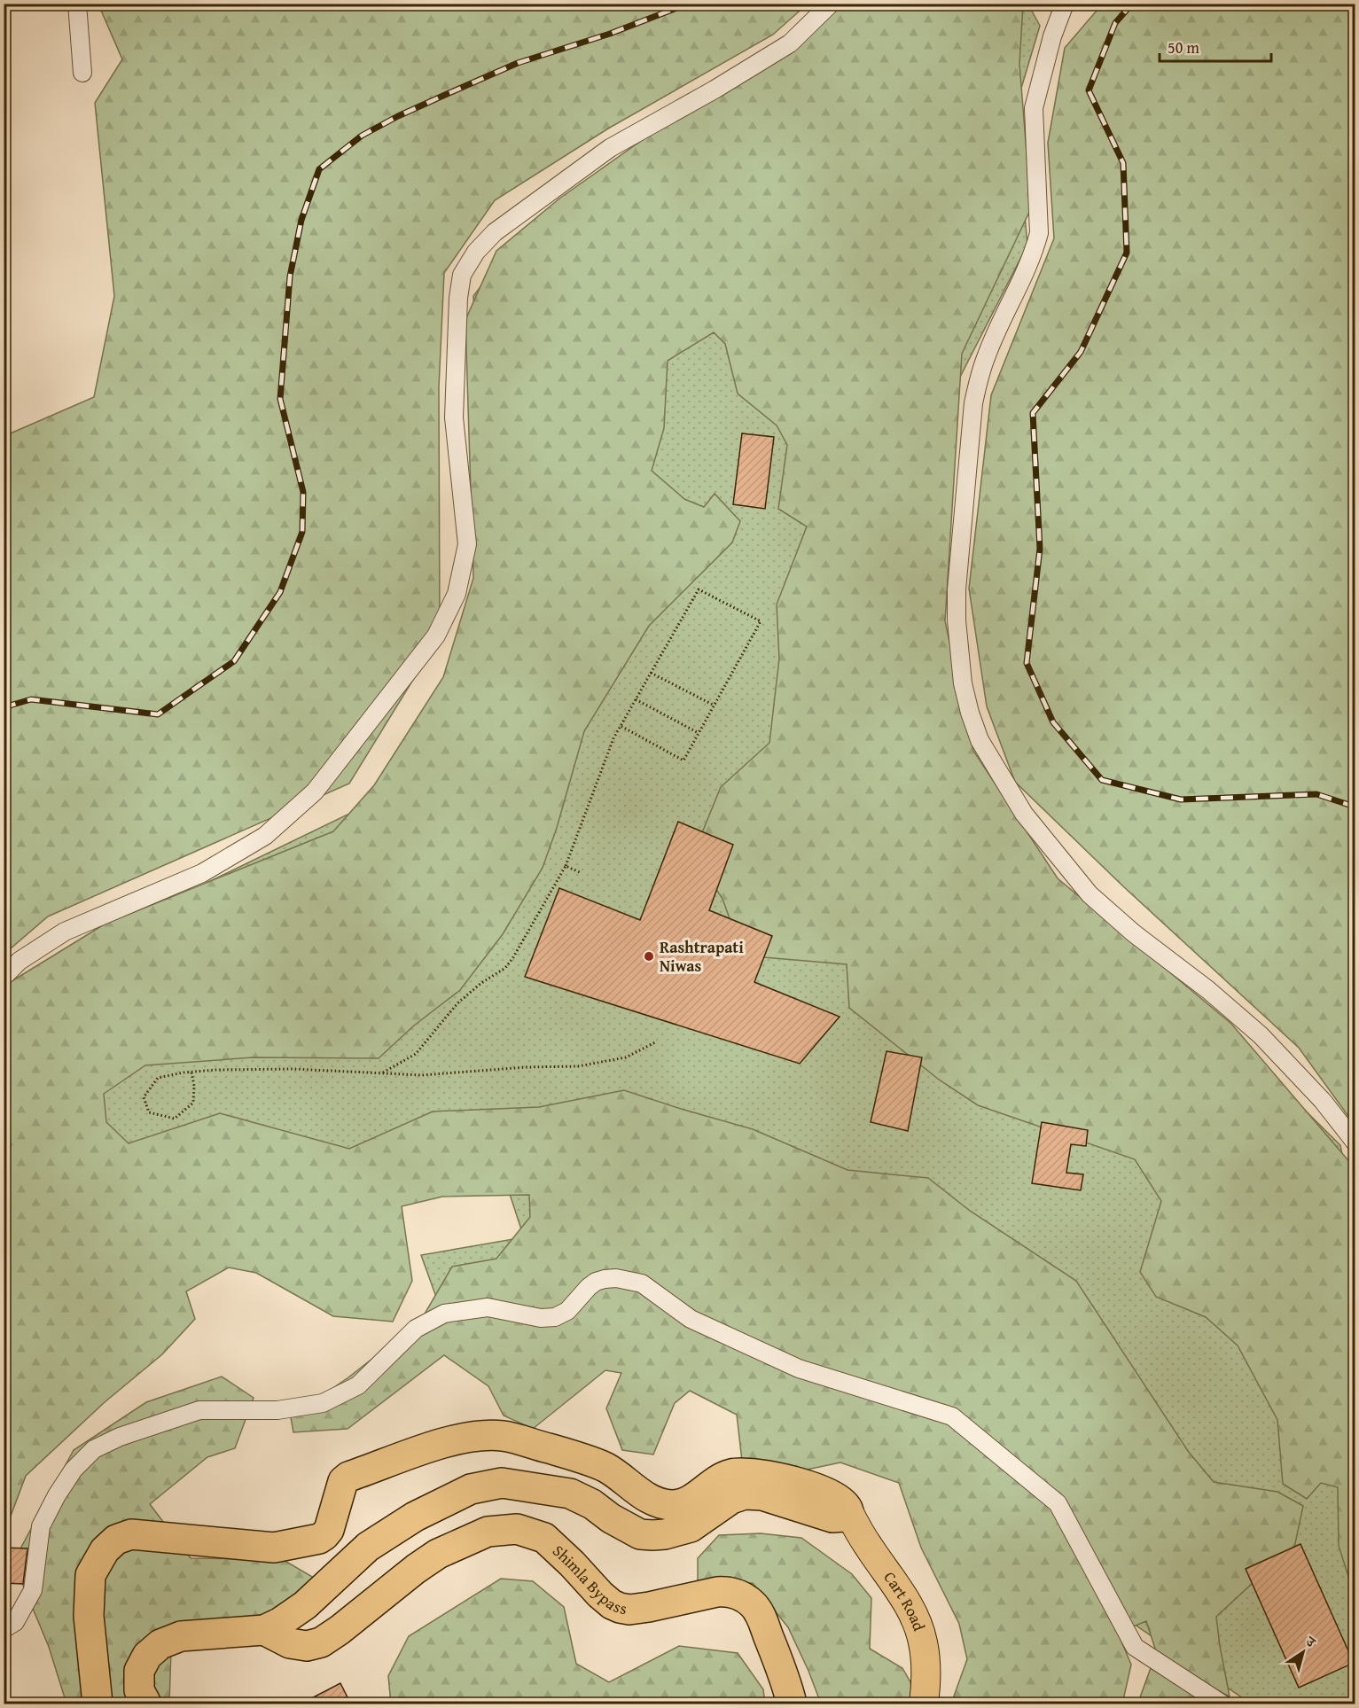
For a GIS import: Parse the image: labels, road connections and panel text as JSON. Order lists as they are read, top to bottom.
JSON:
{
  "streets": {
    "highway": ["Shimla Bypass"],
    "main road": ["Cart Road"]
  },
  "places": ["Rashtrapati Niwas"],
  "scale_bar": "50 m",
  "north": "top right"
}
